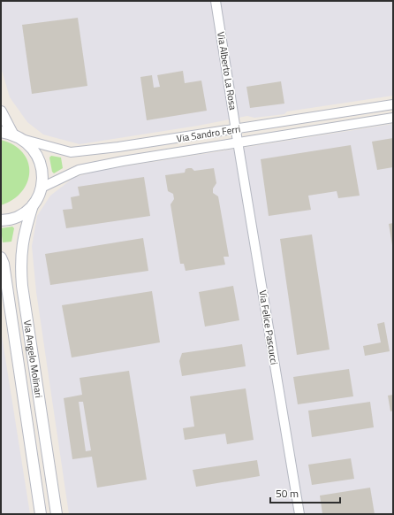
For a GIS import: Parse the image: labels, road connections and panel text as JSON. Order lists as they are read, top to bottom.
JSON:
{
  "streets": {
    "street": [
      "Via Alberto La Rosa",
      "Via Sandro Ferri",
      "Via Felice Pascucci",
      "Via Angelo Molinari"
    ]
  },
  "crossings": [
    ["Via Alberto La Rosa", "Via Sandro Ferri"],
    ["Via Alberto La Rosa", "Via Felice Pascucci"],
    ["Via Sandro Ferri", "Via Felice Pascucci"],
    ["Via Sandro Ferri", "Via Angelo Molinari"]
  ],
  "scale_bar": "50 m"
}
